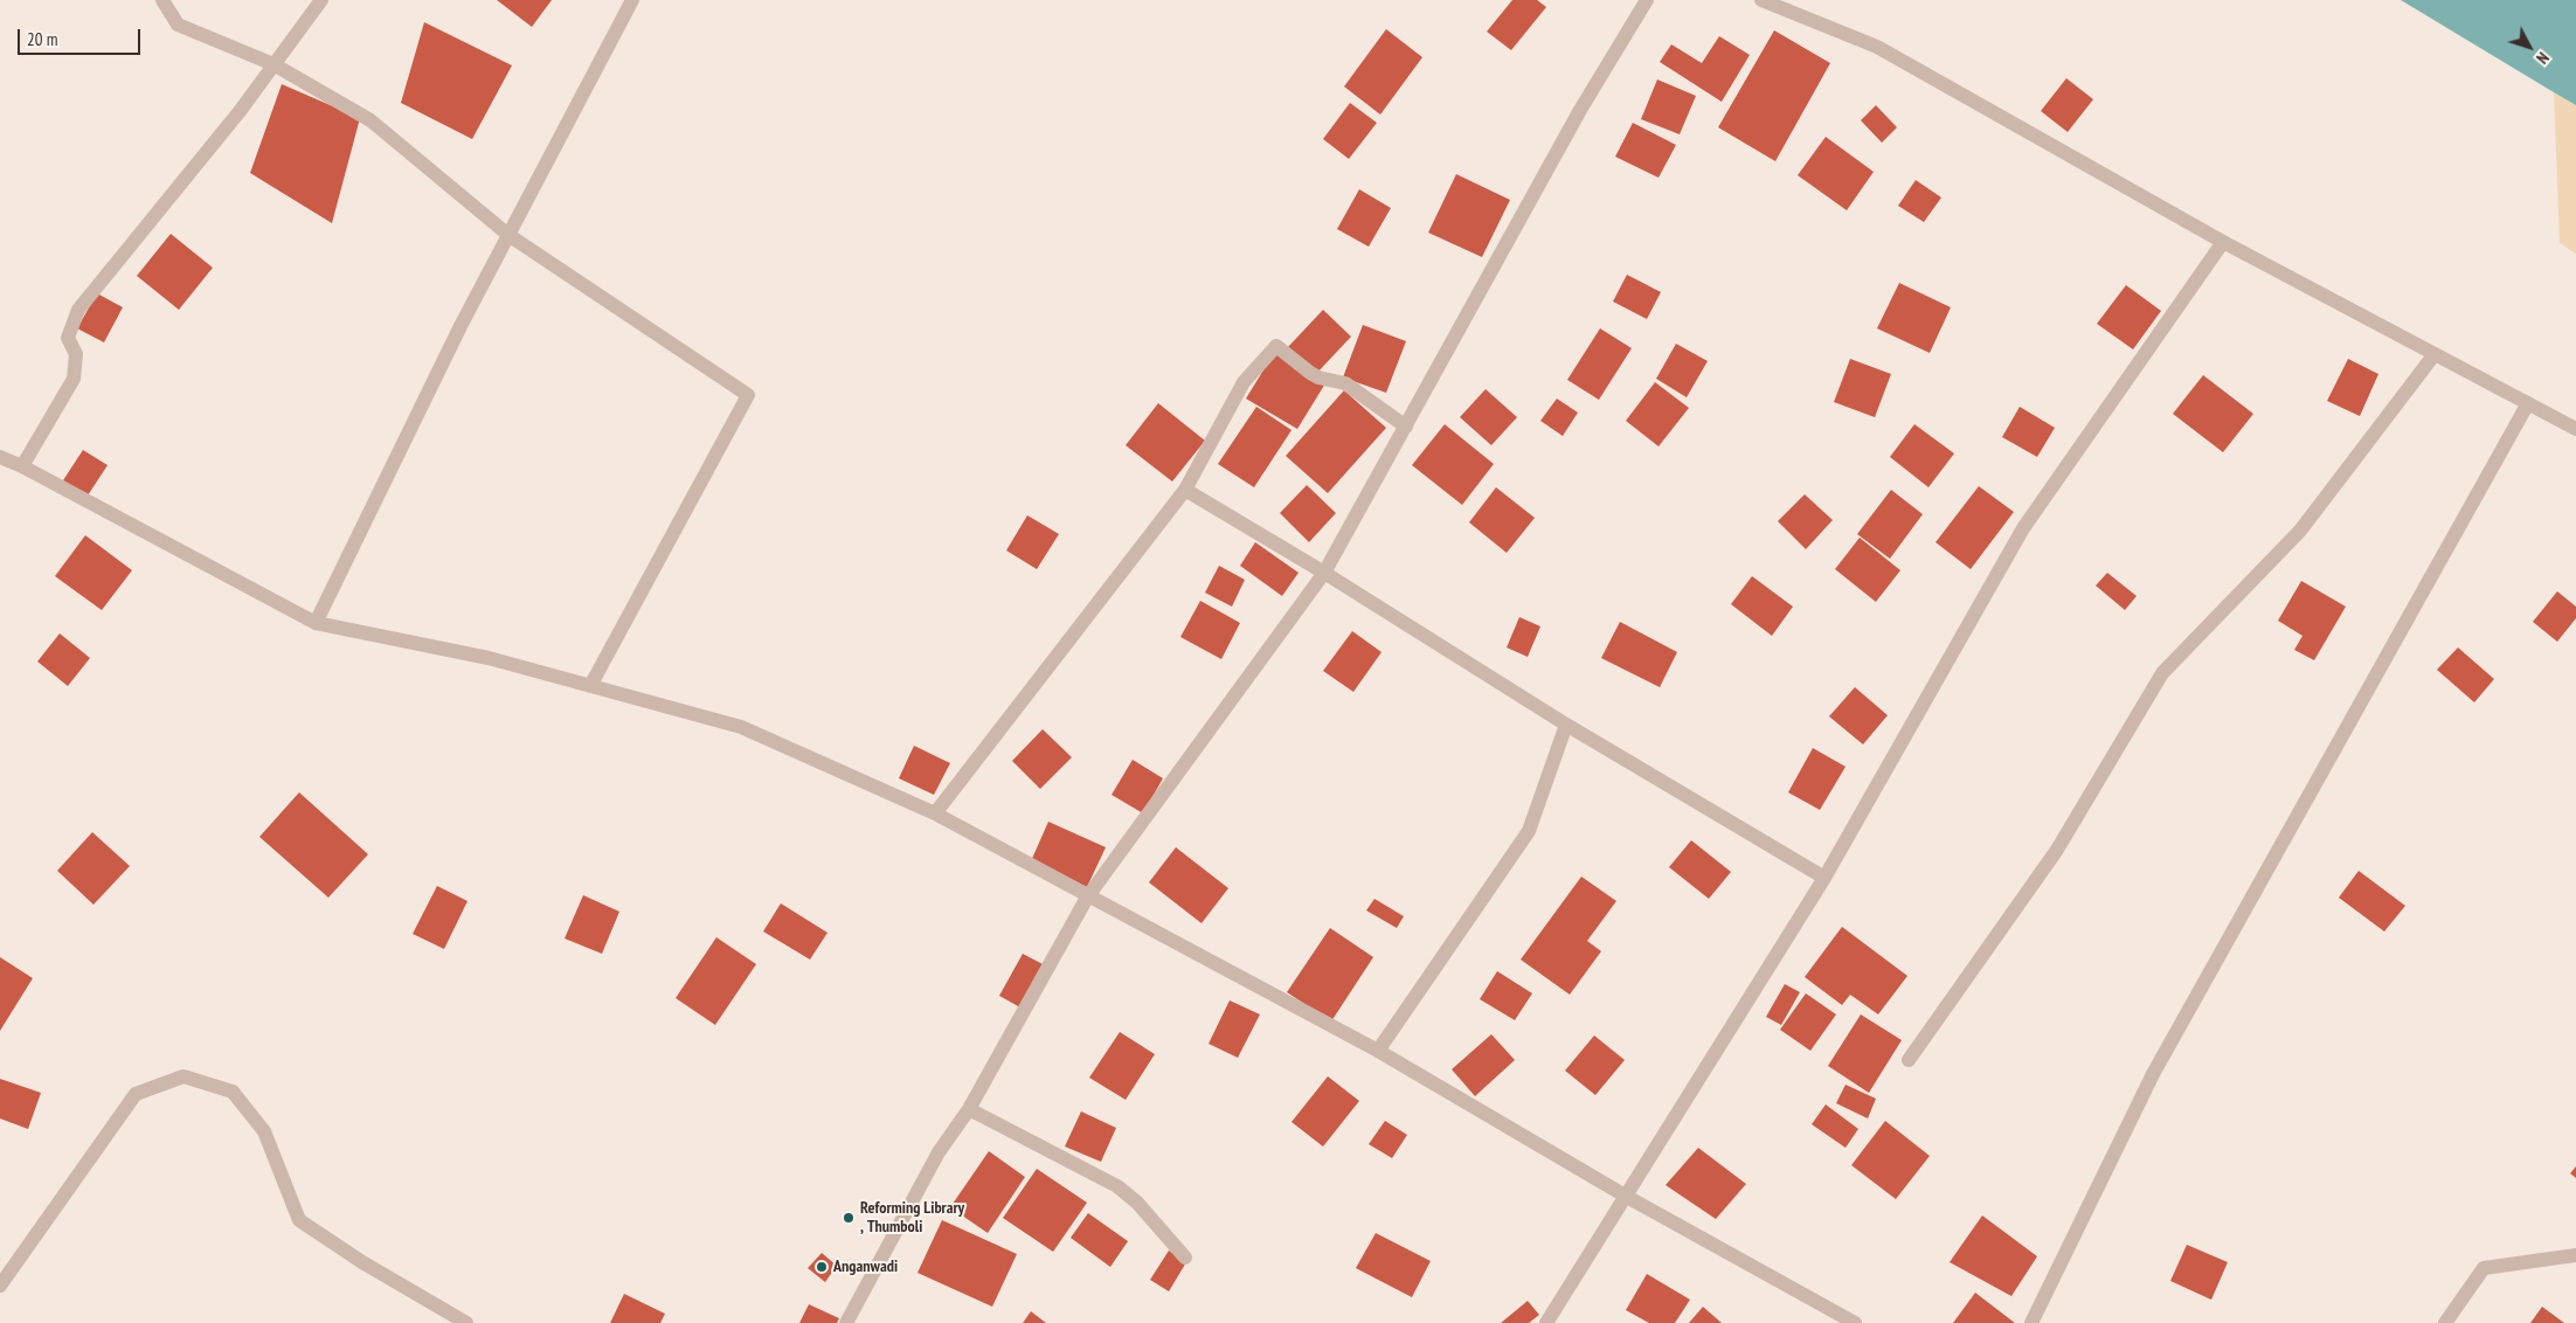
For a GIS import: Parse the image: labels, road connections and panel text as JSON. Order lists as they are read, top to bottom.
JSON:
{
  "places": ["Reforming Library , Thumboli", "Anganwadi"],
  "scale_bar": "20 m",
  "north": "bottom right"
}
